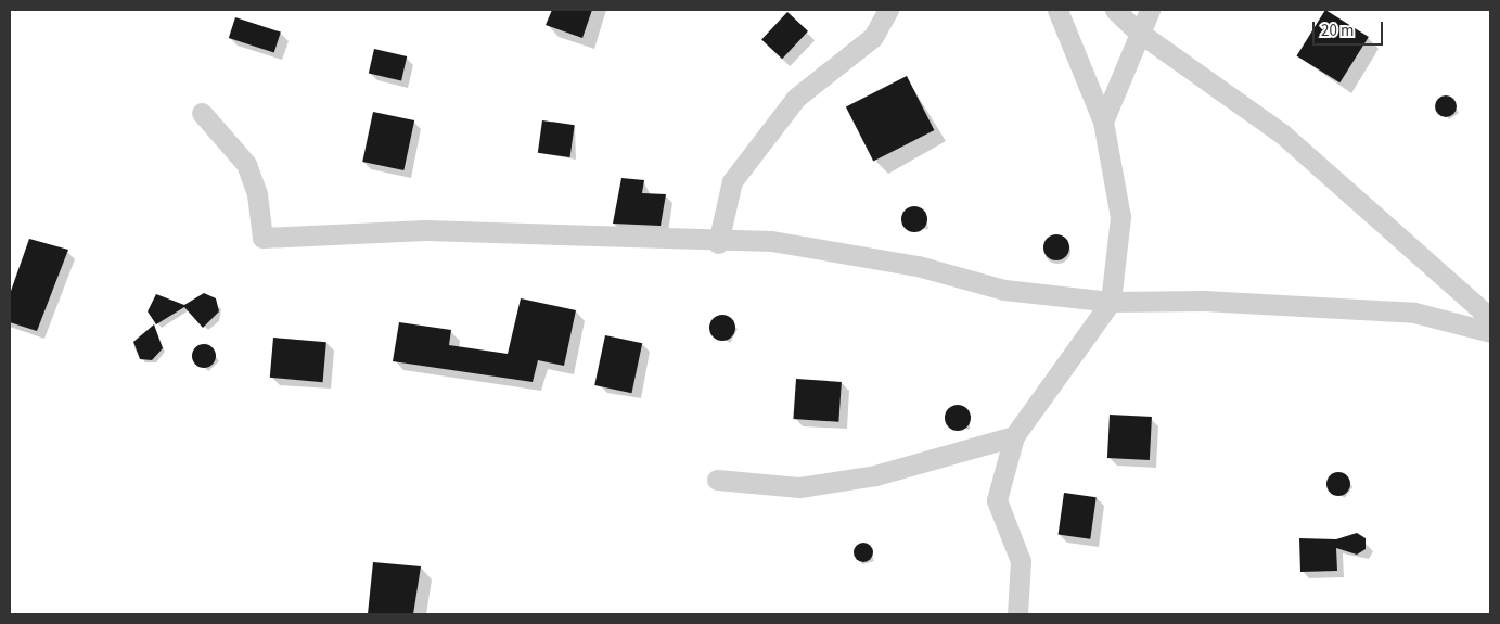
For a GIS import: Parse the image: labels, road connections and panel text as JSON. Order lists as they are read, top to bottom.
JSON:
{
  "scale_bar": "20 m"
}
